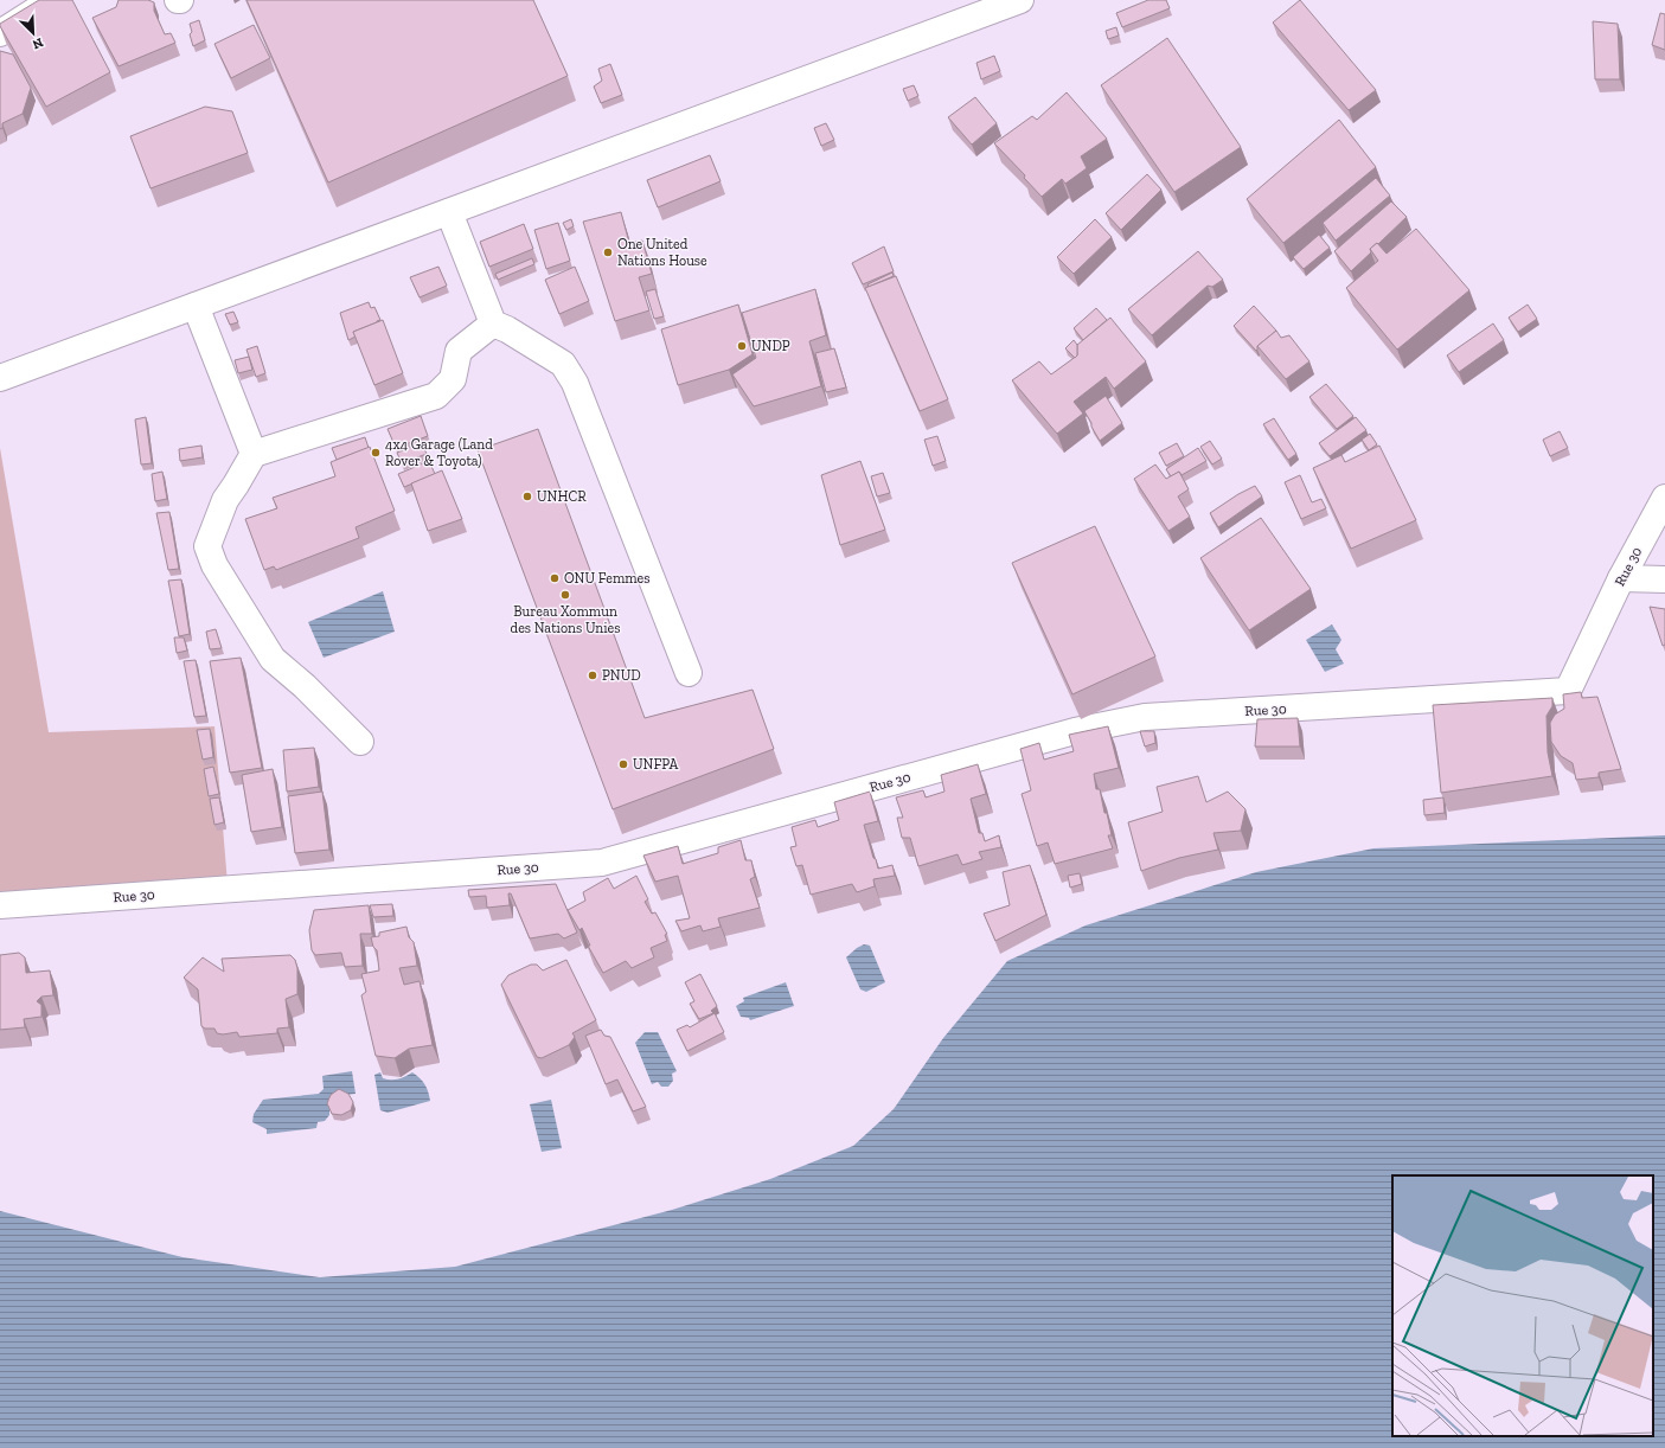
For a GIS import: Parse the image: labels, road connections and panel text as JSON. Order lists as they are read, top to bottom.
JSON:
{
  "streets": {
    "street": ["Rue 30"]
  },
  "places": [
    "One United Nations House",
    "UNDP",
    "4x4 Garage (Land Rover & Toyota)",
    "UNHCR",
    "ONU Femmes",
    "Bureau Xommun des Nations Unies",
    "PNUD",
    "UNFPA"
  ],
  "north": "bottom right"
}
